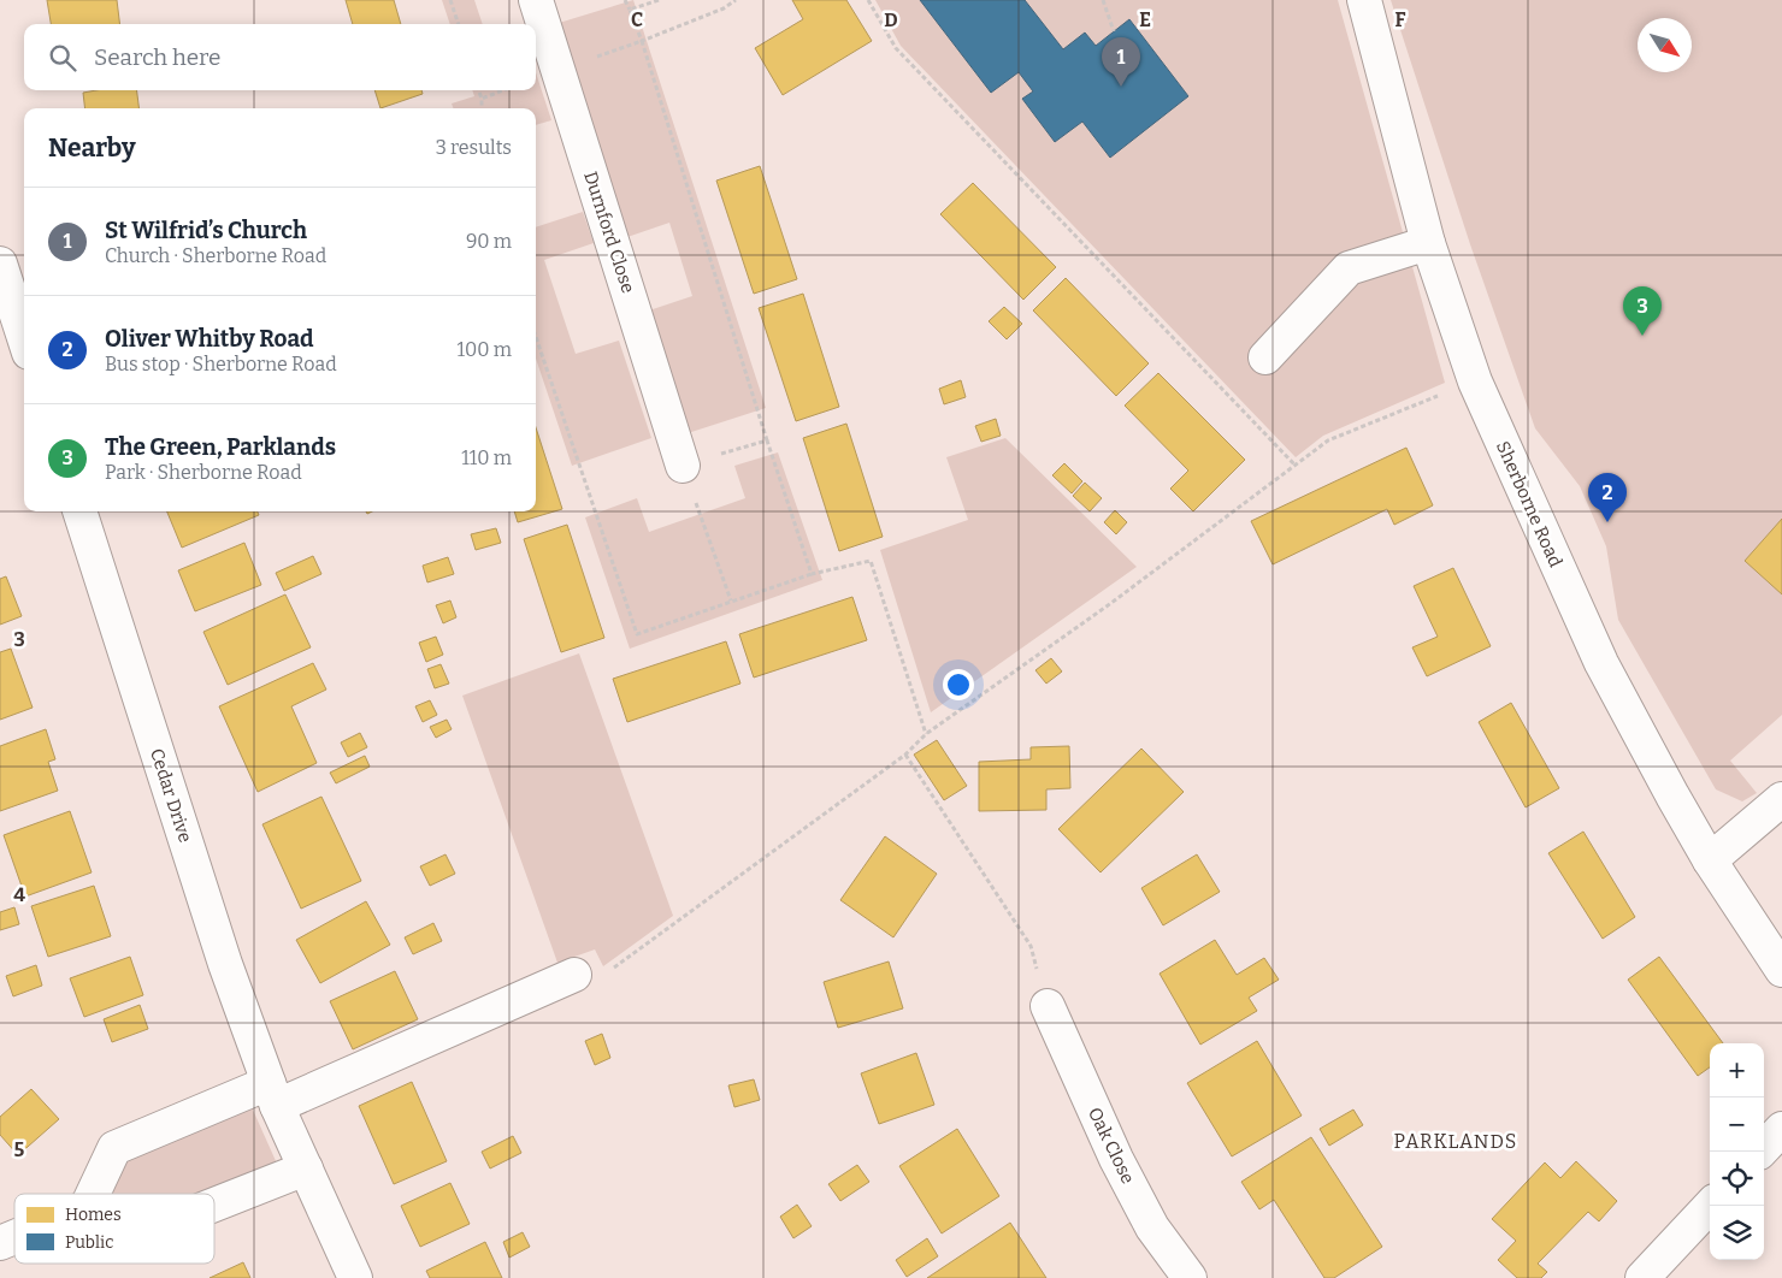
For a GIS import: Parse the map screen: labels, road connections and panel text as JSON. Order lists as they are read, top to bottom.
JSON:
{
  "streets": {
    "street": [
      "Durnford Close",
      "Sherborne Road",
      "Cedar Drive",
      "Oak Close"
    ]
  },
  "districts": ["PARKLANDS"],
  "legend": ["Homes", "Public"],
  "north": "bottom right",
  "page": {
    "search": "Search here",
    "pins": ["1", "3", "2"],
    "heading": ["Nearby", "3 results"],
    "list": [
      {
        "mark": "1",
        "name": "St Wilfrid’s Church",
        "note": "Church · Sherborne Road",
        "value": "90 m"
      },
      {
        "mark": "2",
        "name": "Oliver Whitby Road",
        "note": "Bus stop · Sherborne Road",
        "value": "100 m"
      },
      {
        "mark": "3",
        "name": "The Green, Parklands",
        "note": "Park · Sherborne Road",
        "value": "110 m"
      }
    ],
    "map_buttons": ["+", "−"]
  },
  "grid": {
    "columns": [
      "C",
      "D",
      "E",
      "F"
    ],
    "rows": ["3", "4", "5"]
  }
}
